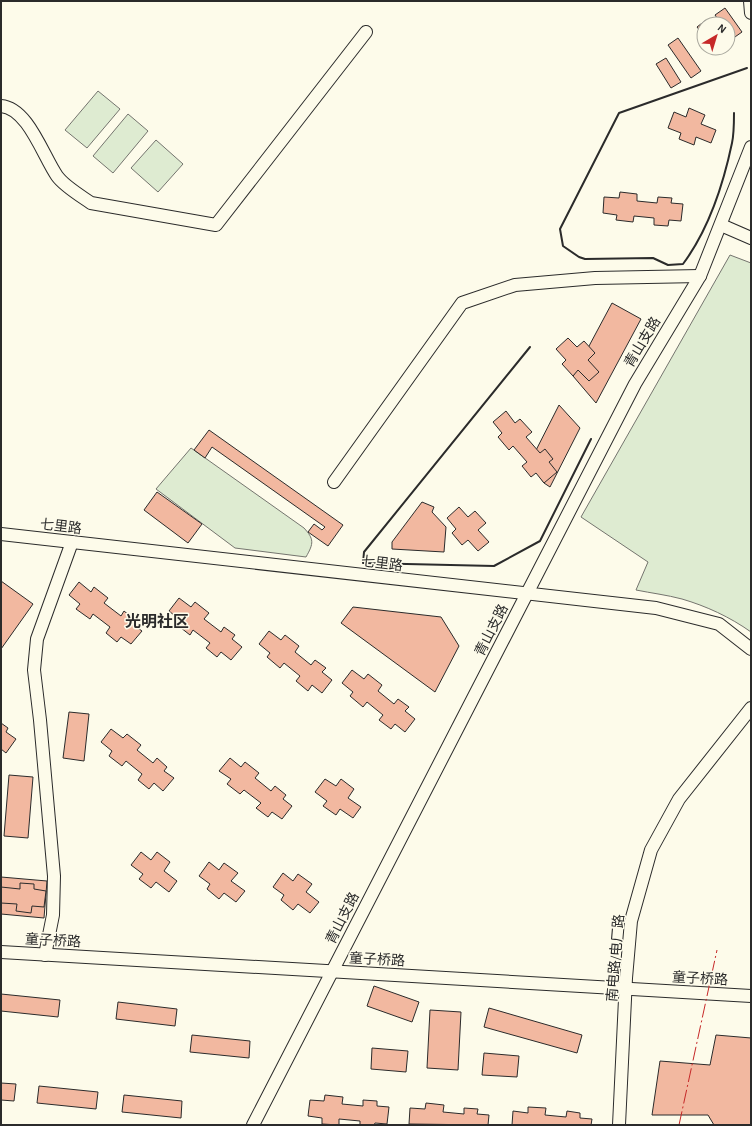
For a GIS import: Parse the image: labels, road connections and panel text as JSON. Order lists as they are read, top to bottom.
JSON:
{
  "streets": {
    "street": [
      "青山支路",
      "七里路",
      "童子桥路",
      "南电路/电厂路"
    ]
  },
  "crossings": [
    ["青山支路", "七里路"],
    ["青山支路", "童子桥路"],
    ["童子桥路", "南电路/电厂路"]
  ],
  "districts": ["光明社区"],
  "north": "top right"
}
